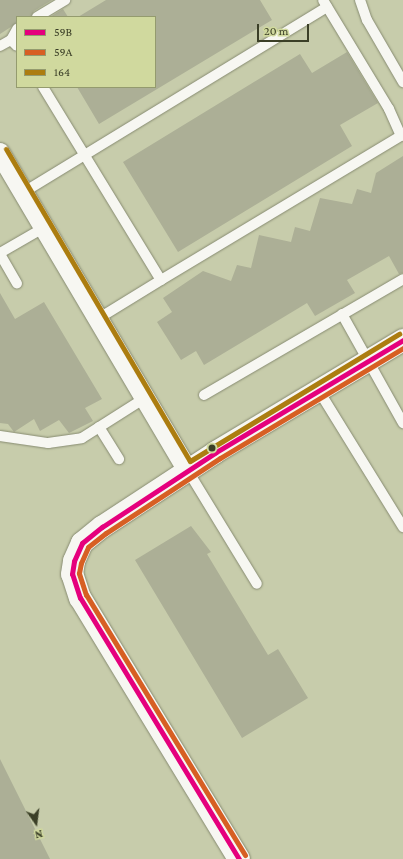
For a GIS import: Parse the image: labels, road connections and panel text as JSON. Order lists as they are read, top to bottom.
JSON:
{
  "lines": ["transit line 164", "transit line 59B", "transit line 59A"],
  "legend": ["59B", "59A", "164"],
  "scale_bar": "20 m",
  "north": "bottom"
}
